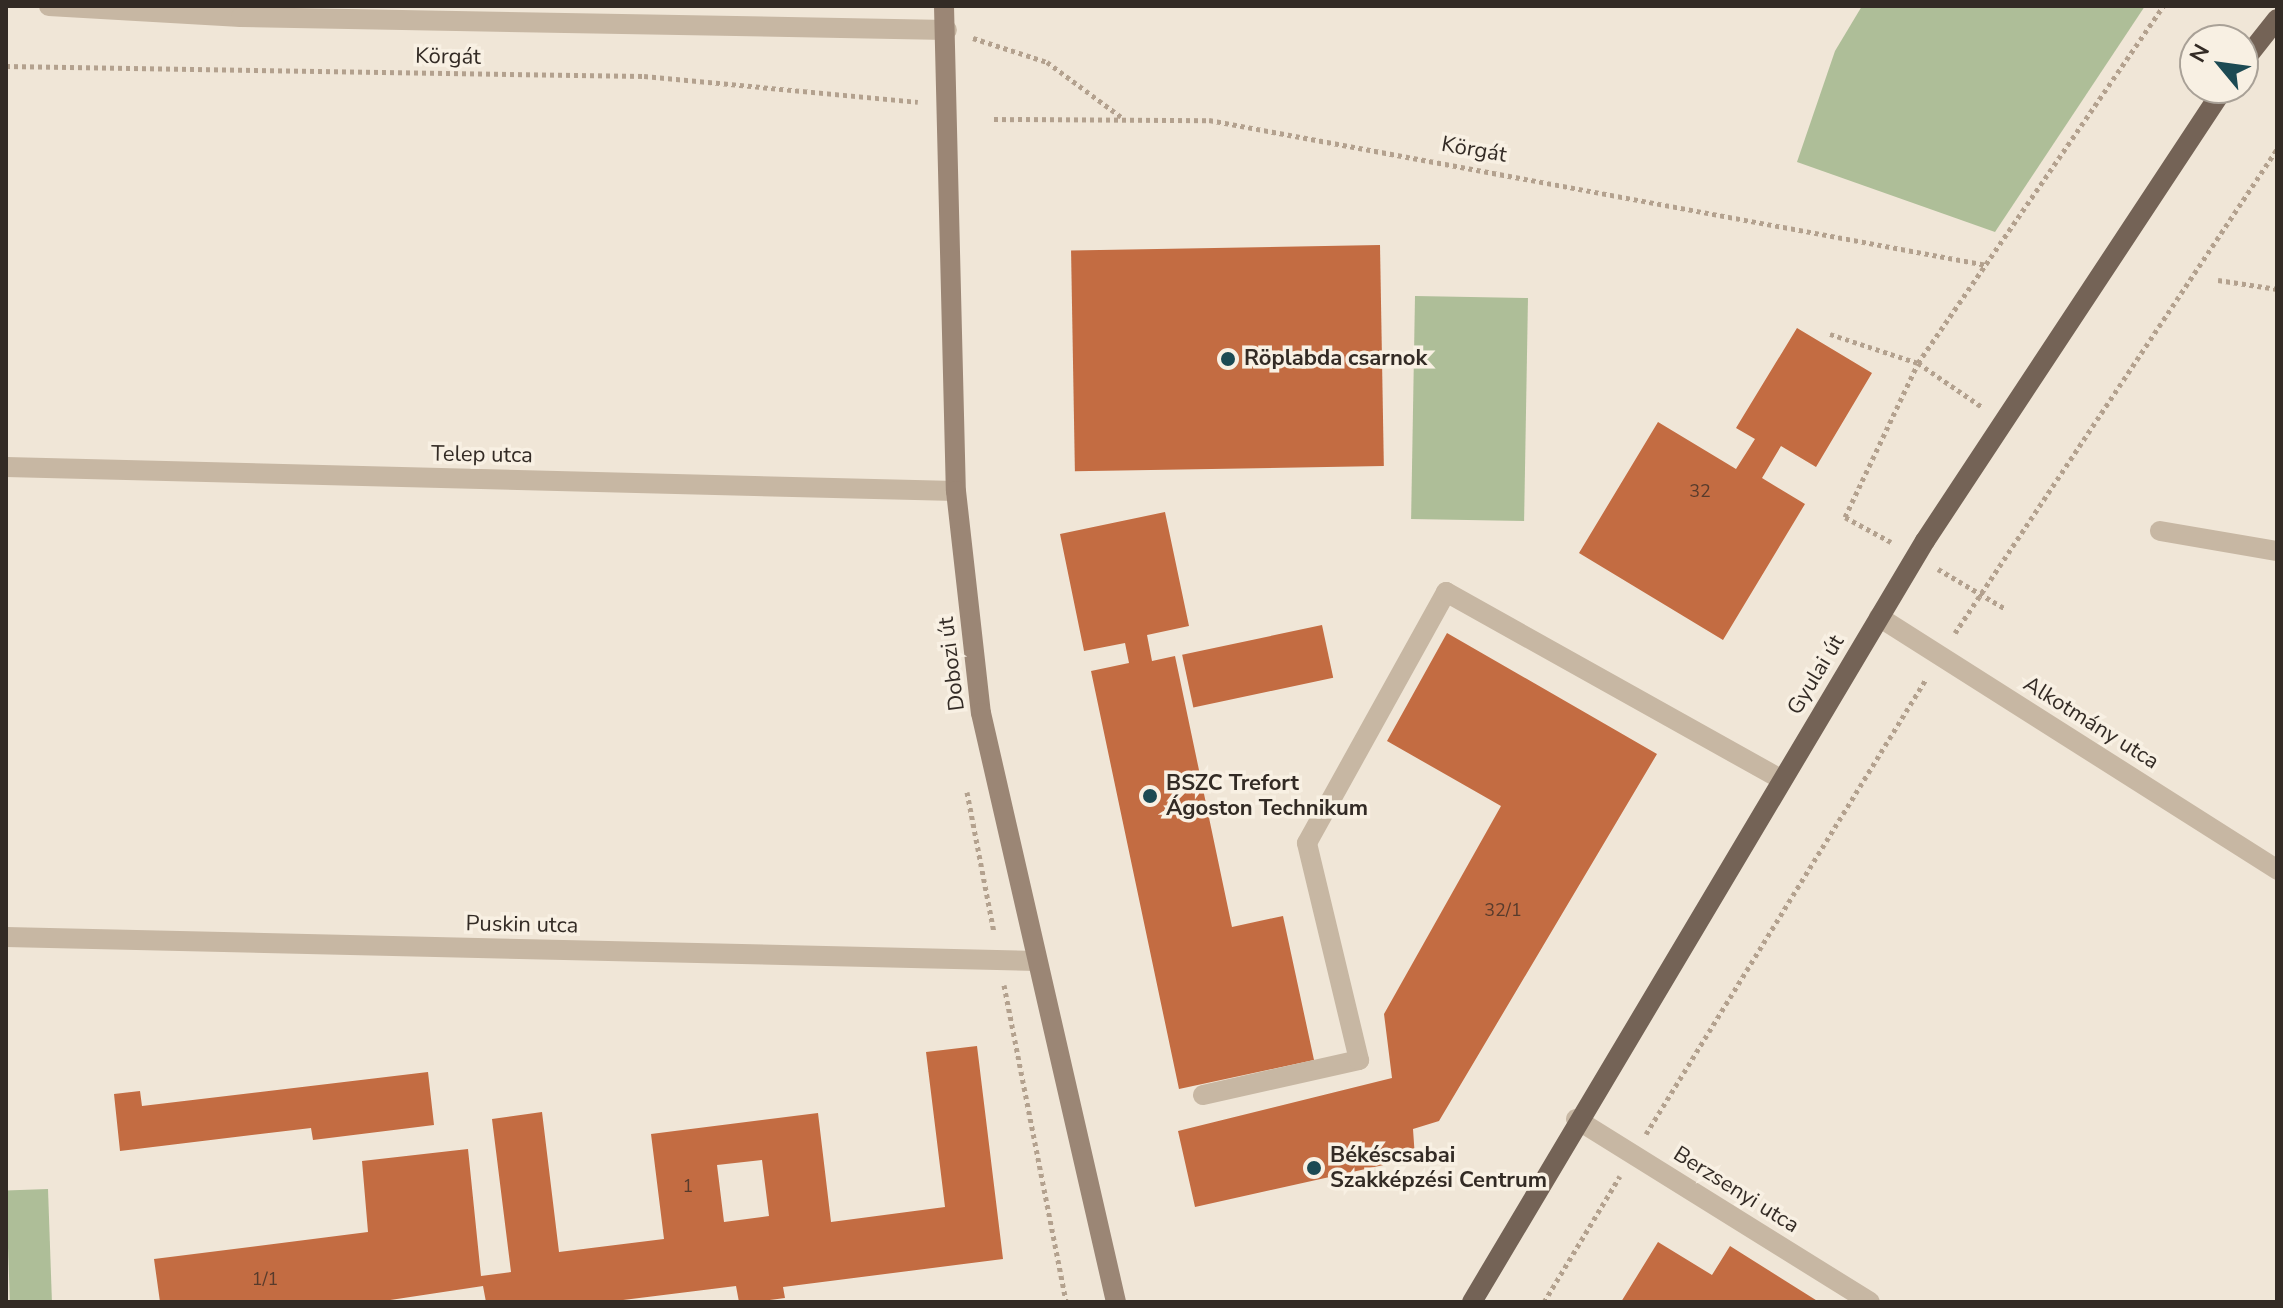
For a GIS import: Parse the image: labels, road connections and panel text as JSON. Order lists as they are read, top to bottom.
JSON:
{
  "streets": {
    "main road": ["Dobozi út", "Gyulai út"],
    "street": [
      "Telep utca",
      "Alkotmány utca",
      "Puskin utca",
      "Berzsenyi utca"
    ],
    "path": ["Körgát"]
  },
  "crossings": [
    ["Telep utca", "Dobozi út"],
    ["Dobozi út", "Puskin utca"],
    ["Gyulai út", "Alkotmány utca"],
    ["Gyulai út", "Berzsenyi utca"]
  ],
  "places": ["Röplabda csarnok", "BSZC Trefort Ágoston Technikum", "Békéscsabai Szakképzési Centrum"],
  "house_numbers": [
    "32",
    "32/1",
    "1",
    "1/1"
  ],
  "north": "top left"
}
